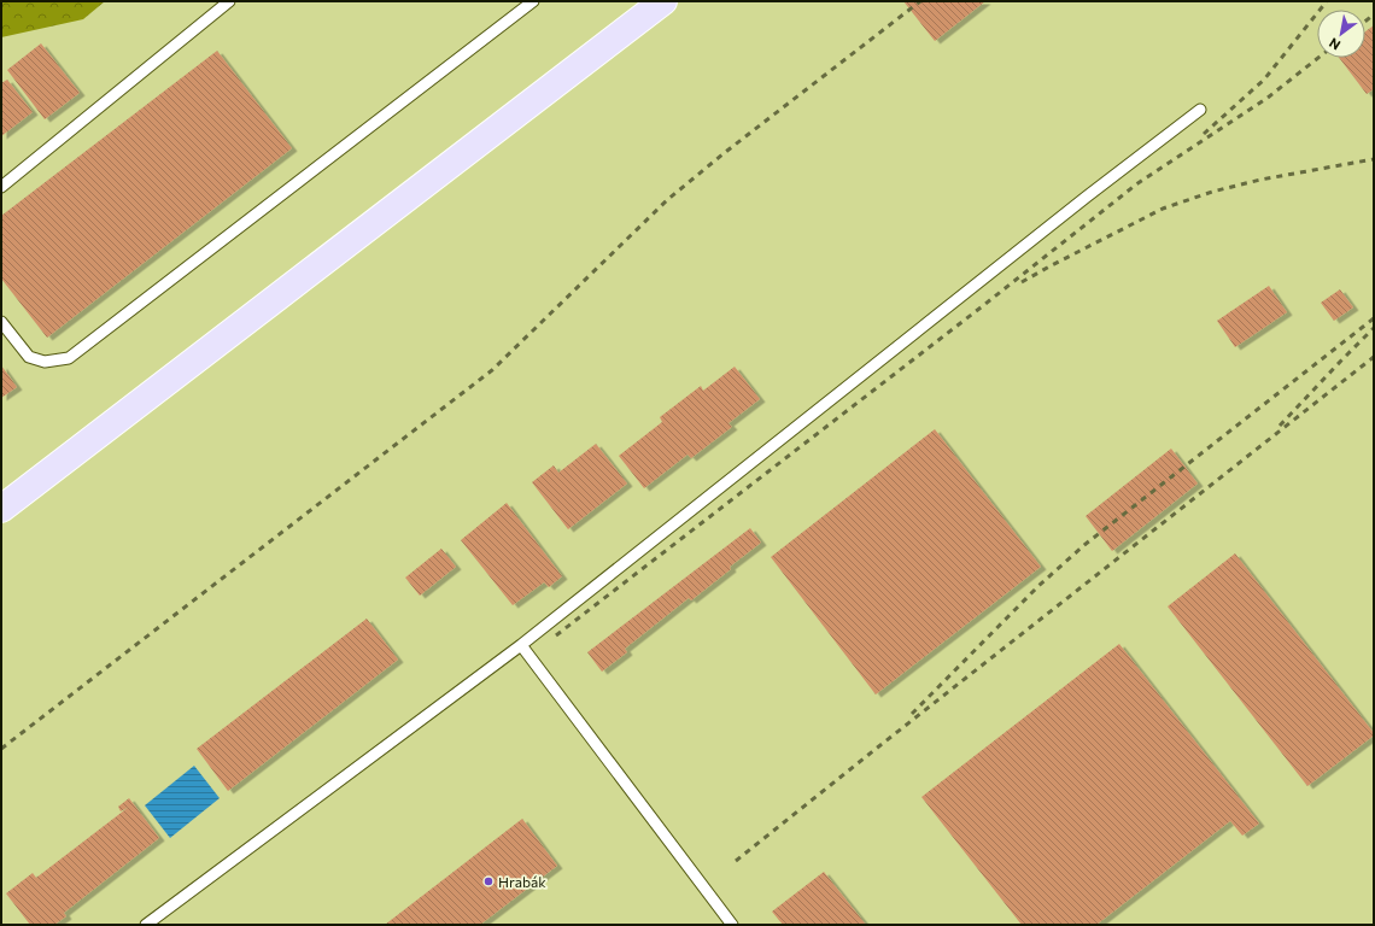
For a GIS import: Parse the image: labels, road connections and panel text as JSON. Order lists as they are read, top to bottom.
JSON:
{
  "places": ["Hrabák"],
  "north": "bottom left"
}
